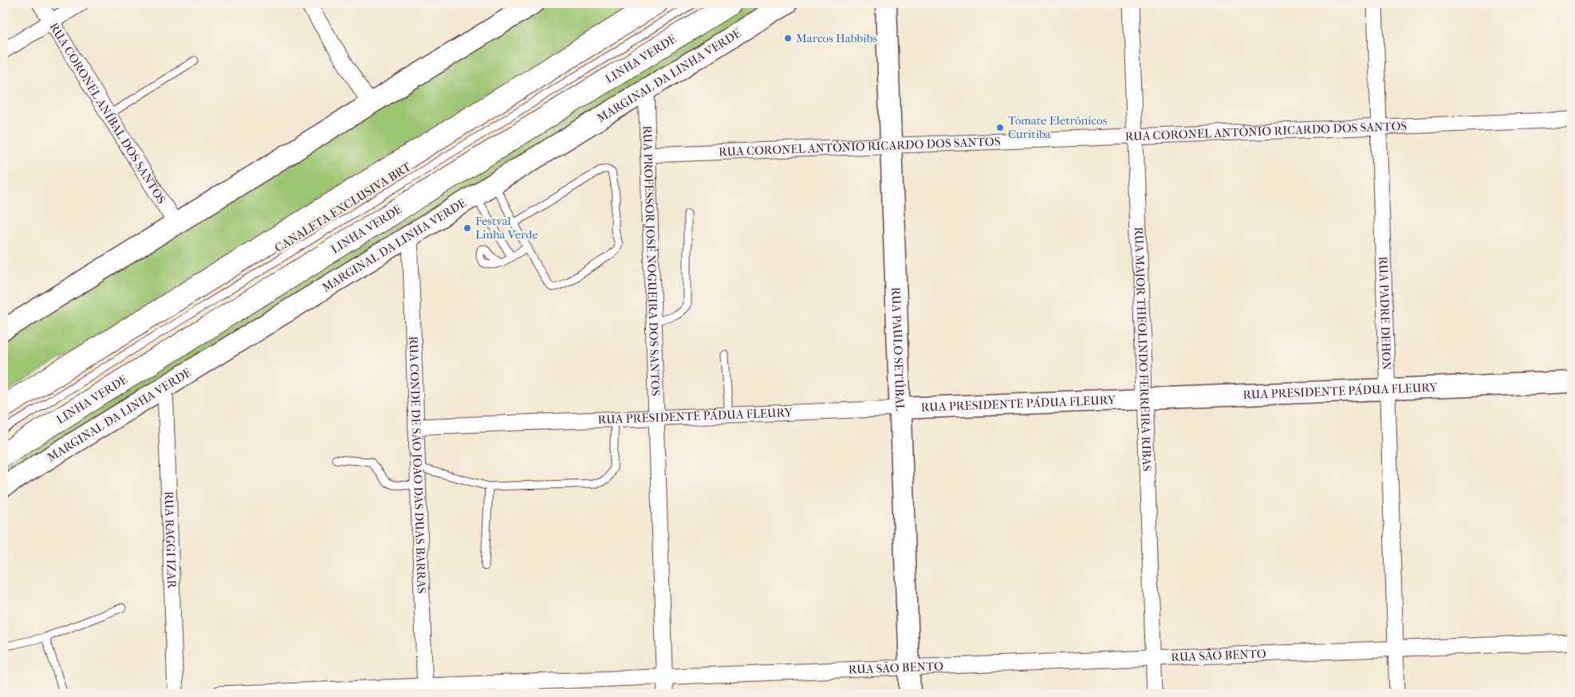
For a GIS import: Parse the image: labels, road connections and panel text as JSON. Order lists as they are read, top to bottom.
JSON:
{
  "streets": {
    "highway": ["LINHA VERDE"],
    "main road": ["MARGINAL DA LINHA VERDE", "RUA PAULO SETÚBAL", "RUA PRESIDENTE PÁDUA FLEURY"],
    "street": [
      "RUA CORONEL ANÍBAL DOS SANTOS",
      "RUA CORONEL ANTÔNIO RICARDO DOS SANTOS",
      "RUA PROFESSOR JOSÉ NOGUEIRA DOS SANTOS",
      "RUA PADRE DEHON",
      "RUA MAJOR THEOLINDO FERREIRA RIBAS",
      "RUA CONDE DE SÃO JOÃO DAS DUAS BARRAS",
      "RUA RAGGI IZAR",
      "RUA SÃO BENTO"
    ],
    "lane": ["CANALETA EXCLUSIVA BRT"]
  },
  "crossings": [
    ["MARGINAL DA LINHA VERDE", "RUA PROFESSOR JOSÉ NOGUEIRA DOS SANTOS"],
    ["MARGINAL DA LINHA VERDE", "RUA CONDE DE SÃO JOÃO DAS DUAS BARRAS"],
    ["MARGINAL DA LINHA VERDE", "RUA RAGGI IZAR"],
    ["RUA CORONEL ANTÔNIO RICARDO DOS SANTOS", "RUA PROFESSOR JOSÉ NOGUEIRA DOS SANTOS"],
    ["RUA CORONEL ANTÔNIO RICARDO DOS SANTOS", "RUA PADRE DEHON"],
    ["RUA CORONEL ANTÔNIO RICARDO DOS SANTOS", "RUA PAULO SETÚBAL"],
    ["RUA CORONEL ANTÔNIO RICARDO DOS SANTOS", "RUA MAJOR THEOLINDO FERREIRA RIBAS"],
    ["RUA PROFESSOR JOSÉ NOGUEIRA DOS SANTOS", "RUA PRESIDENTE PÁDUA FLEURY"],
    ["RUA PROFESSOR JOSÉ NOGUEIRA DOS SANTOS", "RUA SÃO BENTO"],
    ["RUA PADRE DEHON", "RUA PRESIDENTE PÁDUA FLEURY"],
    ["RUA PADRE DEHON", "RUA SÃO BENTO"],
    ["RUA PAULO SETÚBAL", "RUA PRESIDENTE PÁDUA FLEURY"],
    ["RUA PAULO SETÚBAL", "RUA SÃO BENTO"],
    ["RUA MAJOR THEOLINDO FERREIRA RIBAS", "RUA PRESIDENTE PÁDUA FLEURY"],
    ["RUA MAJOR THEOLINDO FERREIRA RIBAS", "RUA SÃO BENTO"],
    ["RUA PRESIDENTE PÁDUA FLEURY", "RUA CONDE DE SÃO JOÃO DAS DUAS BARRAS"],
    ["RUA CONDE DE SÃO JOÃO DAS DUAS BARRAS", "RUA SÃO BENTO"]
  ],
  "places": ["Marcos Habbibs", "Tomate Eletrônicos Curitiba", "Festval Linha Verde"]
}
